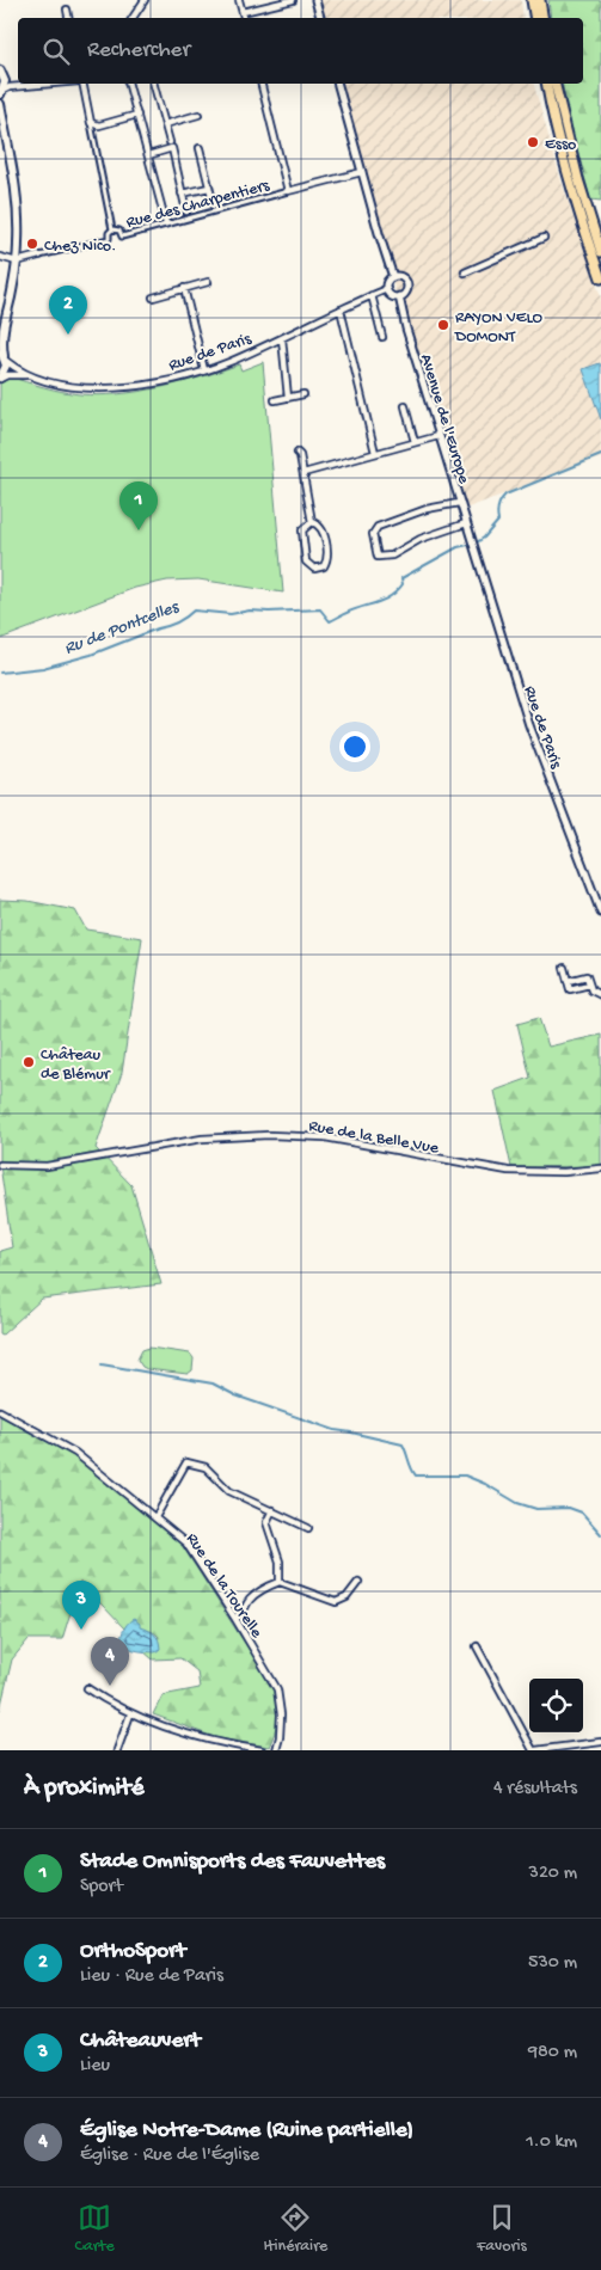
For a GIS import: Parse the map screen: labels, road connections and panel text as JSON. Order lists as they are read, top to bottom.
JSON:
{
  "streets": {
    "street": [
      "Rue des Charpentiers",
      "Rue de Paris",
      "Avenue de l'Europe",
      "Rue de la Belle Vue",
      "Rue de la Tourelle"
    ]
  },
  "crossings": [
    ["Rue de Paris", "Avenue de l'Europe"]
  ],
  "water": ["Ru de Pontcelles"],
  "places": [
    "Esso",
    "Chez Nico.",
    "RAYON VELO DOMONT",
    "Château de Blémur"
  ],
  "page": {
    "search": "Rechercher",
    "pins": [
      "2",
      "1",
      "3",
      "4"
    ],
    "heading": ["À proximité", "4 résultats"],
    "list": [
      {
        "mark": "1",
        "name": "Stade Omnisports des Fauvettes",
        "note": "Sport",
        "value": "320 m"
      },
      {
        "mark": "2",
        "name": "OrthoSport",
        "note": "Lieu · Rue de Paris",
        "value": "530 m"
      },
      {
        "mark": "3",
        "name": "Châteauvert",
        "note": "Lieu",
        "value": "980 m"
      },
      {
        "mark": "4",
        "name": "Église Notre-Dame (Ruine partielle)",
        "note": "Église · Rue de l'Église",
        "value": "1.0 km"
      }
    ],
    "nav": ["Carte", "Itinéraire", "Favoris"]
  }
}
